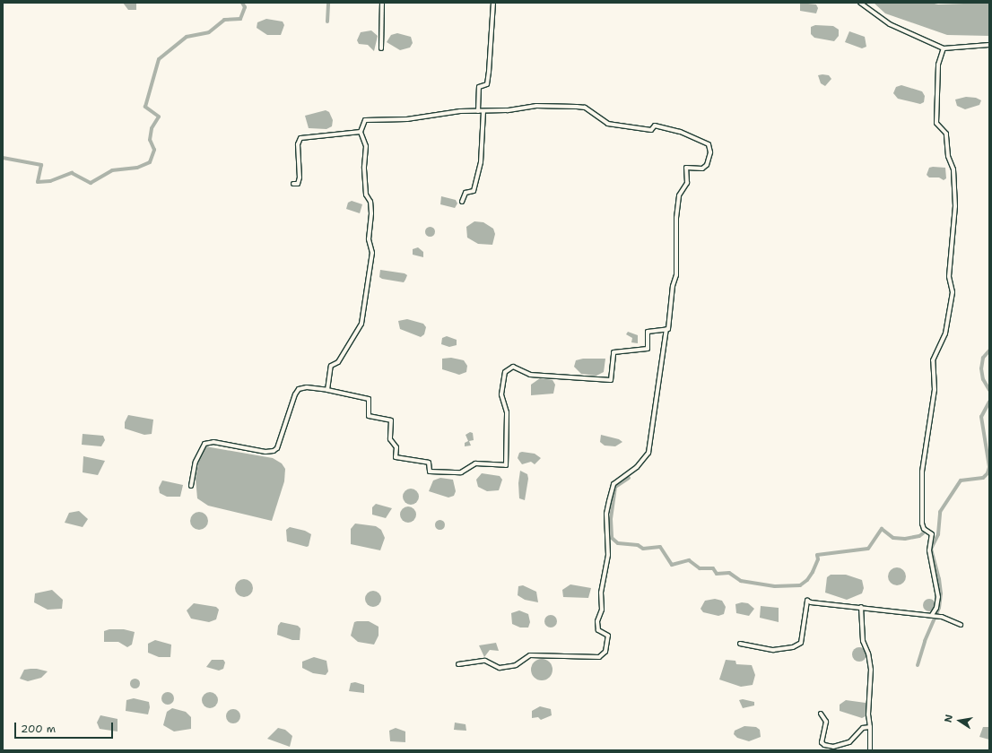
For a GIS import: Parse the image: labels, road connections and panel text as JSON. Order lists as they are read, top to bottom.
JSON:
{
  "scale_bar": "200 m",
  "north": "left"
}
